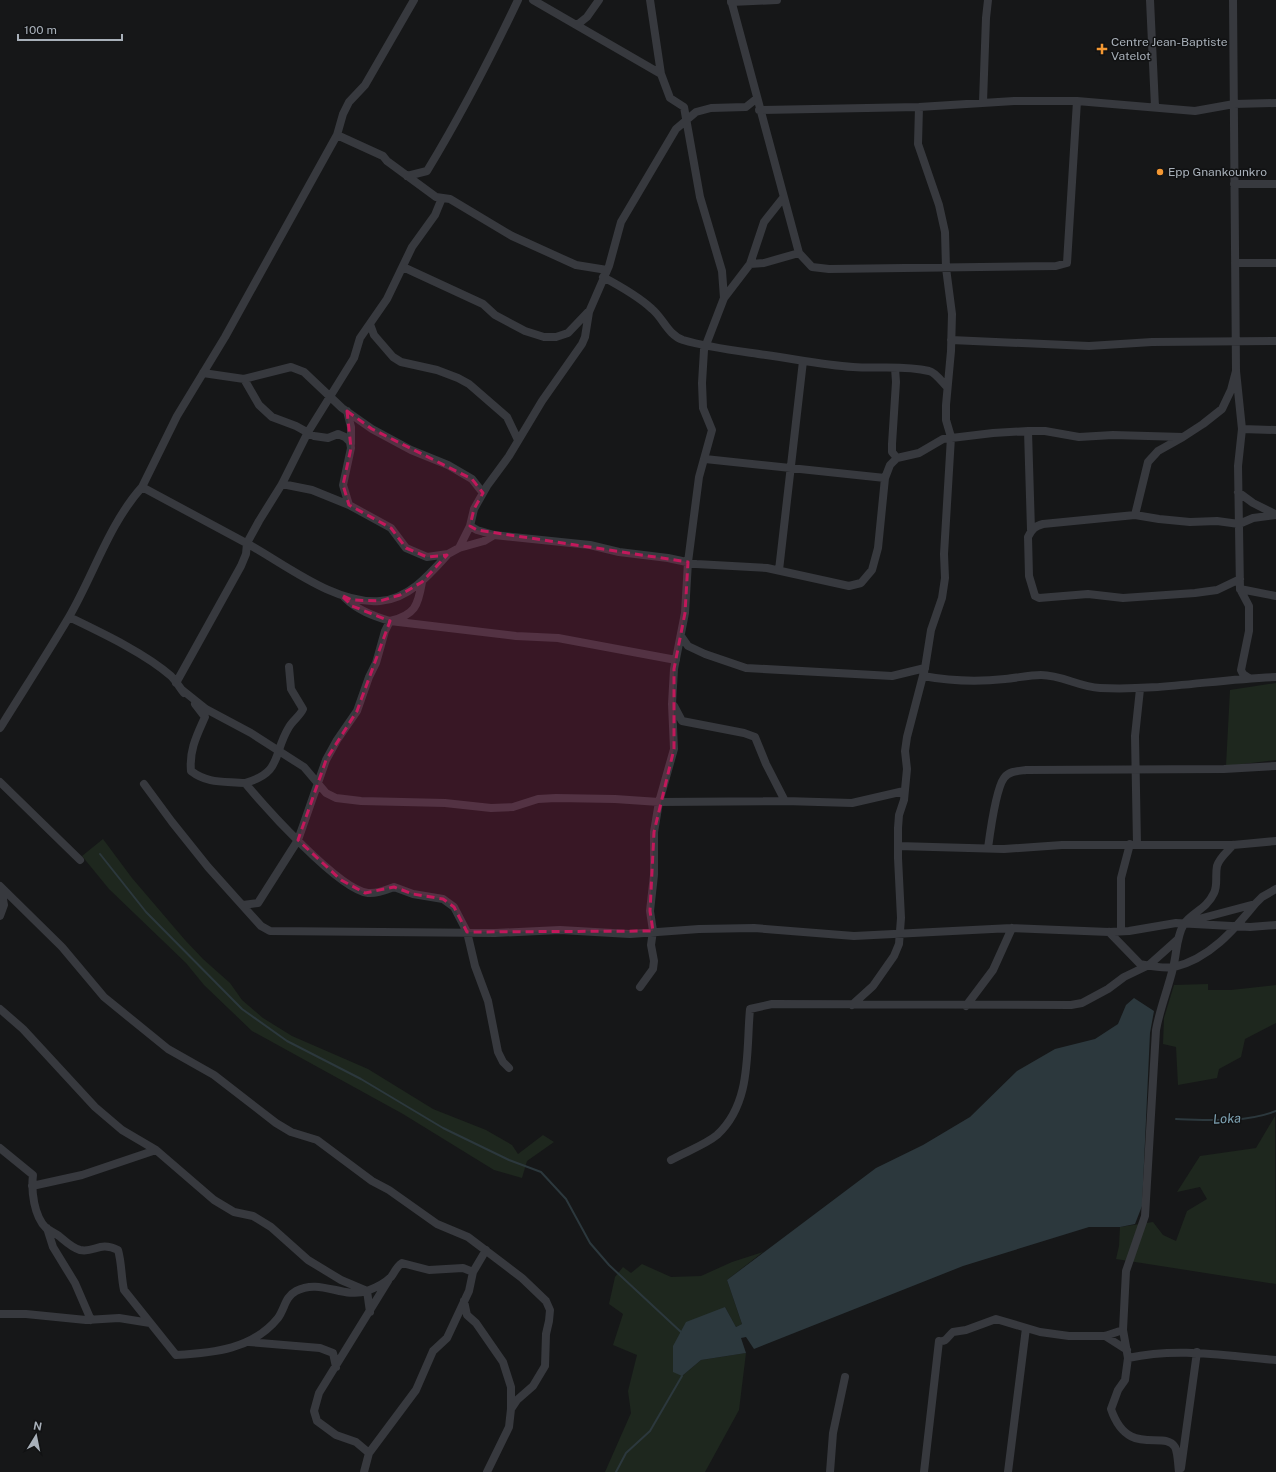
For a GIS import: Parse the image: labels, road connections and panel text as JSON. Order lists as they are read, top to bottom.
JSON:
{
  "water": ["Loka"],
  "places": {
    "health": ["Centre Jean-Baptiste Vatelot"],
    "other": ["Epp Gnankounkro"]
  },
  "scale_bar": "100 m",
  "north": "top"
}
